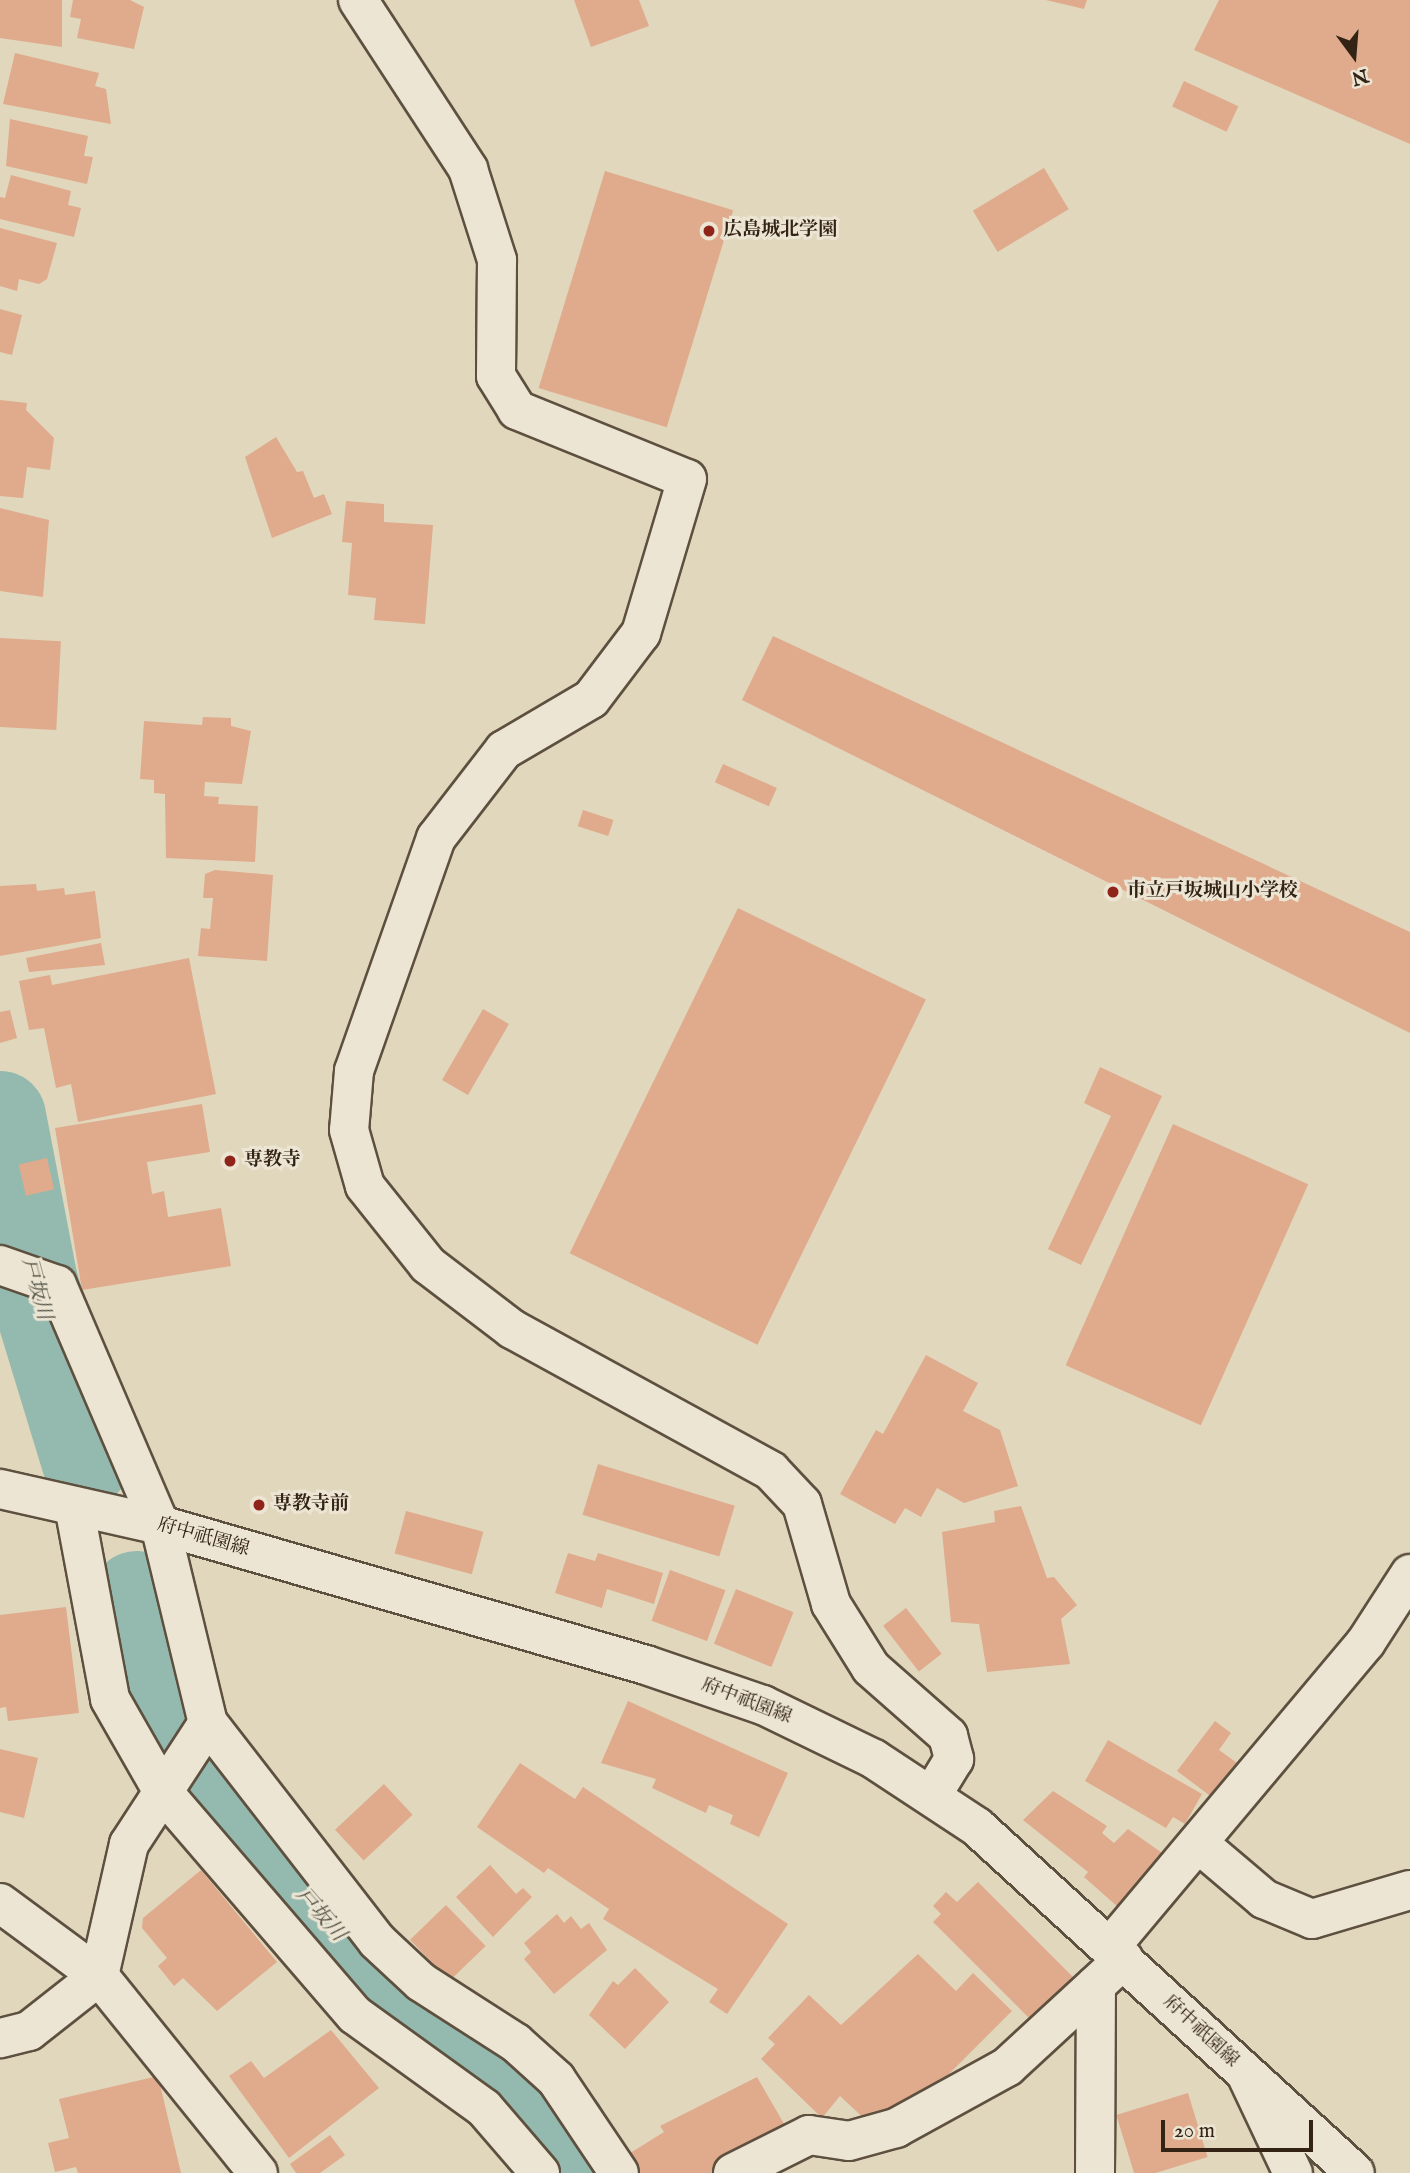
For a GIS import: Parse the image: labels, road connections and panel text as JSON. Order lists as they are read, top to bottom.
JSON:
{
  "streets": {
    "street": ["府中祇園線"]
  },
  "water": ["戸坂川"],
  "places": [
    "広島城北学園",
    "市立戸坂城山小学校",
    "専教寺",
    "専教寺前"
  ],
  "scale_bar": "20 m",
  "north": "bottom"
}
